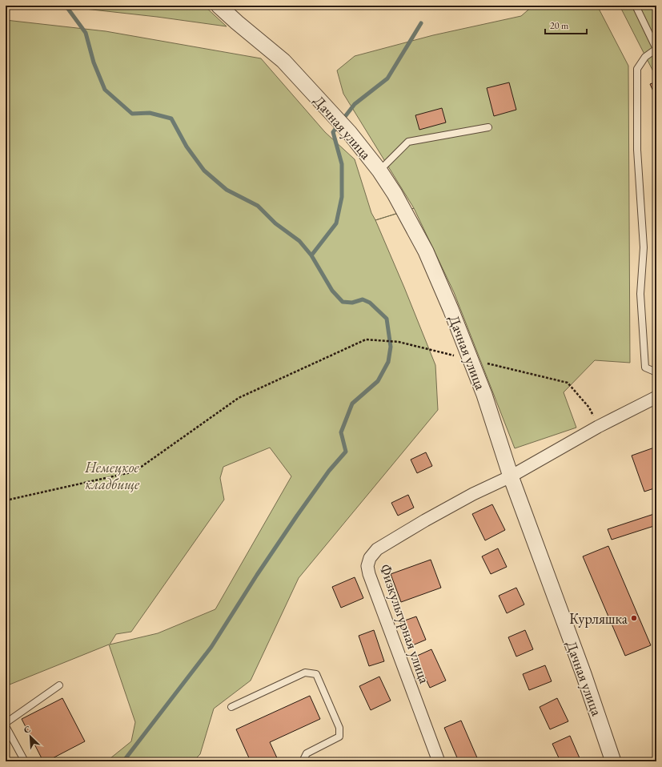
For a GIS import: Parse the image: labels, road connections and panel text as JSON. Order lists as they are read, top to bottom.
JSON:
{
  "streets": {
    "street": ["Дачная улица", "Физкультурная улица"]
  },
  "crossings": [
    ["Дачная улица", "Физкультурная улица"]
  ],
  "parks": ["Немецкое кладбище"],
  "places": ["Курляшка"],
  "scale_bar": "20 m",
  "north": "top left"
}
